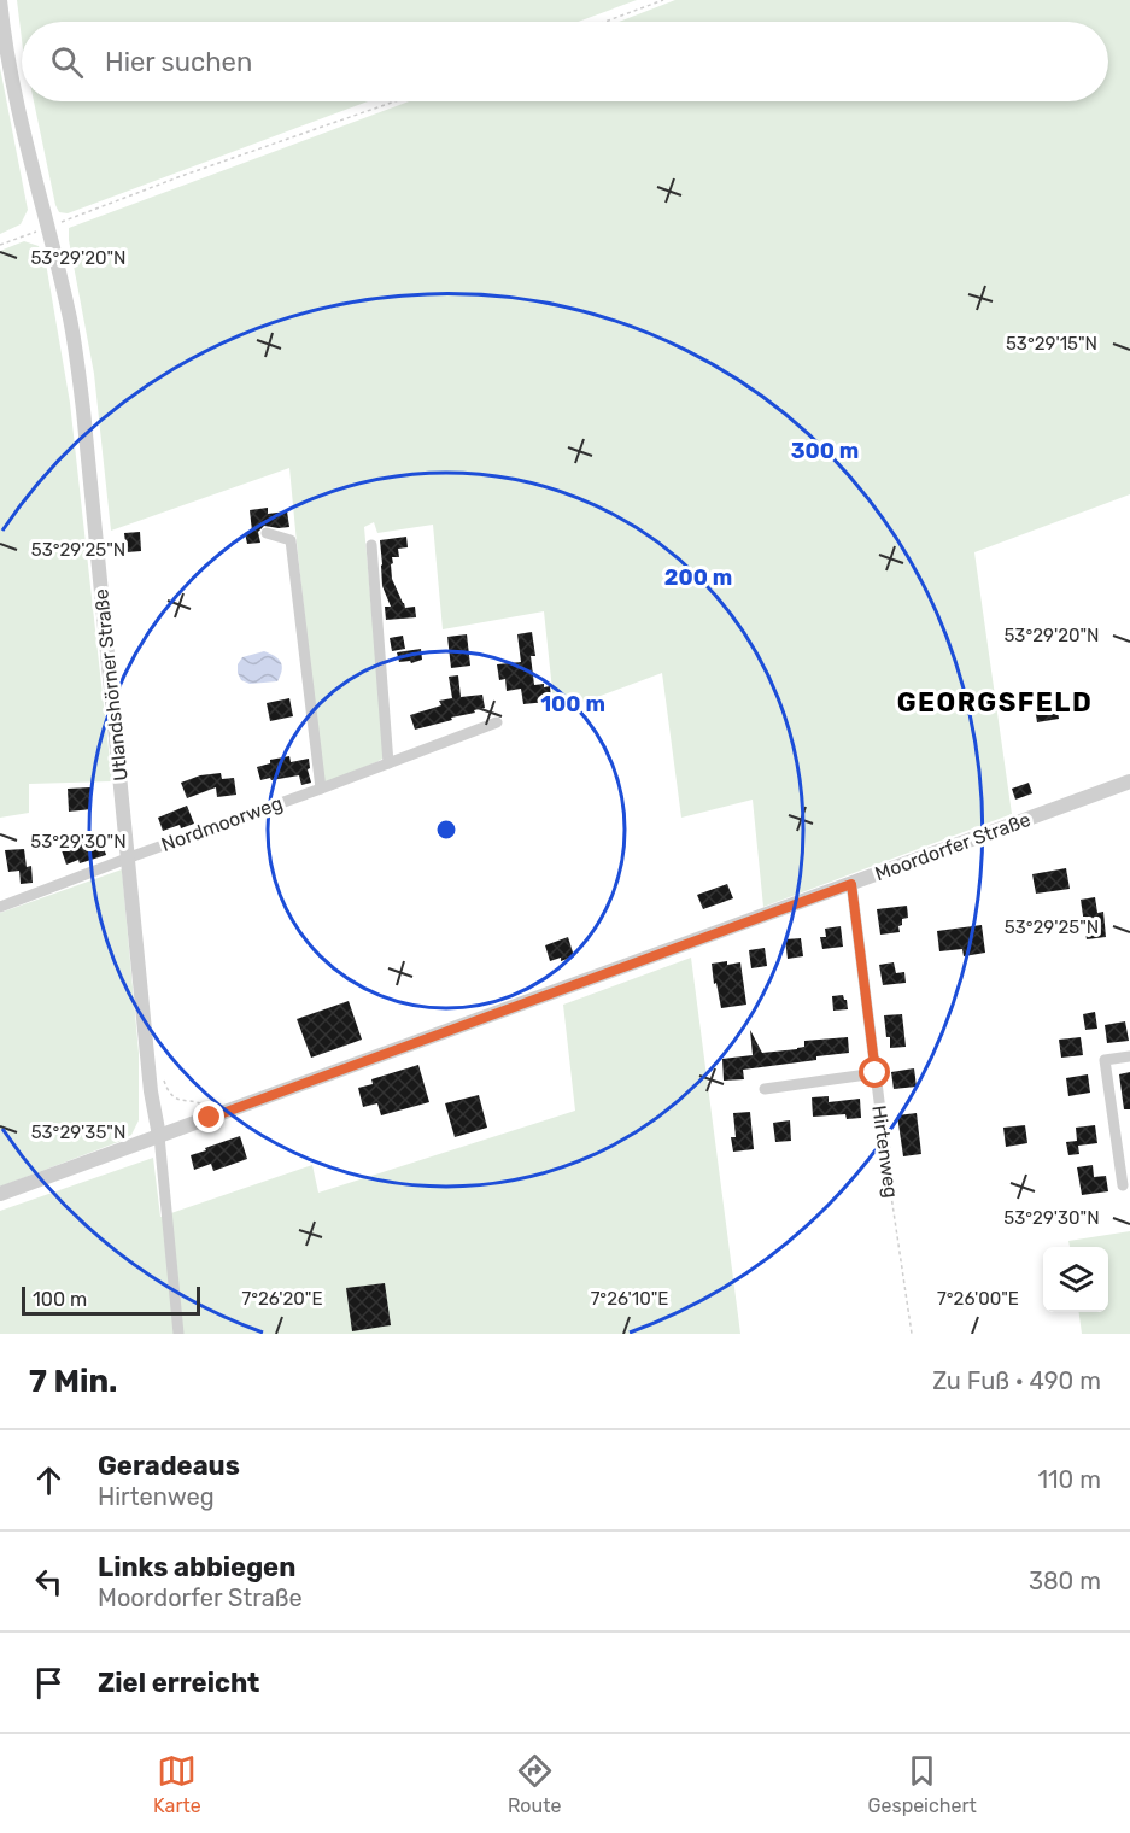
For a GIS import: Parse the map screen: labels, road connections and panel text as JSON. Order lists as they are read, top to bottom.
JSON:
{
  "streets": {
    "street": [
      "Utlandshörner Straße",
      "Nordmoorweg",
      "Moordorfer Straße",
      "Hirtenweg"
    ]
  },
  "crossings": [
    ["Utlandshörner Straße", "Nordmoorweg"],
    ["Utlandshörner Straße", "Moordorfer Straße"],
    ["Moordorfer Straße", "Hirtenweg"]
  ],
  "districts": ["GEORGSFELD"],
  "scale_bar": "100 m",
  "page": {
    "search": "Hier suchen",
    "scale": "100 m",
    "heading": ["7 Min.", "Zu Fuß · 490 m"],
    "list": [
      ["Geradeaus", "Hirtenweg", "110 m"],
      ["Links abbiegen", "Moordorfer Straße", "380 m"],
      "Ziel erreicht"
    ],
    "nav": ["Karte", "Route", "Gespeichert"]
  },
  "coordinates": [
    "53°29'20\"N",
    "53°29'15\"N",
    "53°29'25\"N",
    "53°29'30\"N",
    "53°29'35\"N",
    "7°26'20\"E",
    "7°26'10\"E",
    "7°26'00\"E"
  ],
  "rings": ["300 m", "200 m", "100 m"]
}
